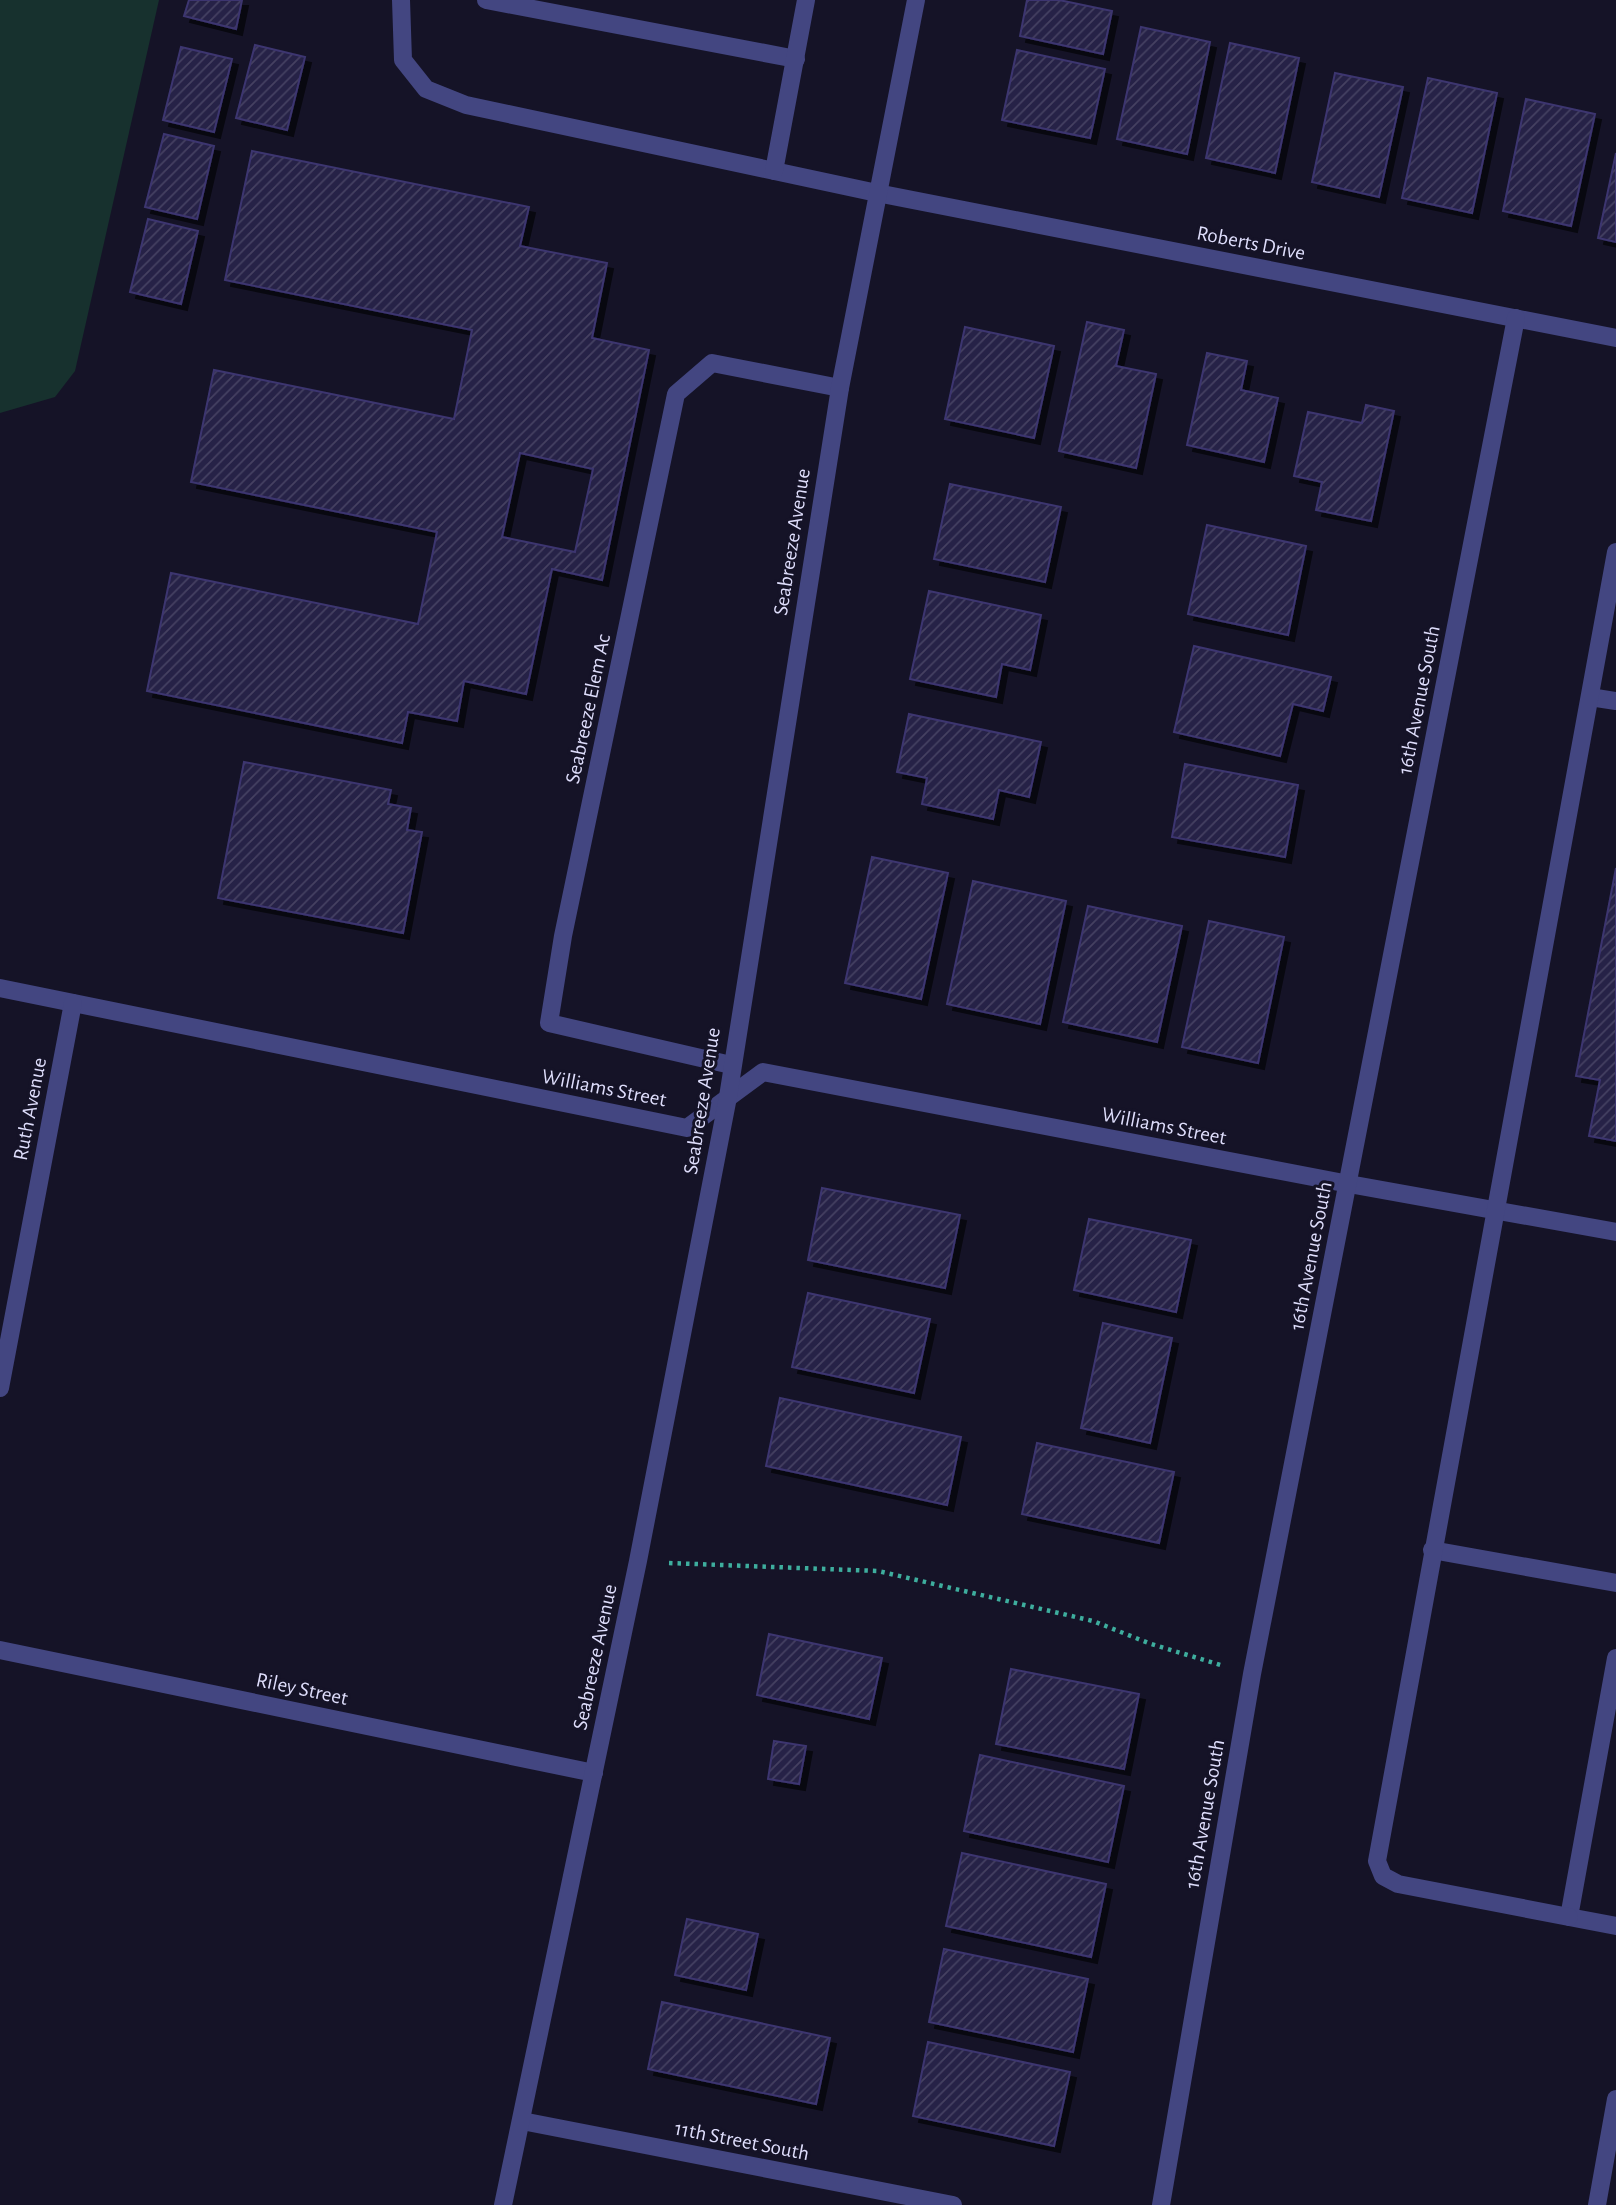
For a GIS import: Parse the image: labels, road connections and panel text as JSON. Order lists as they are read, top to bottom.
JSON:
{
  "streets": {
    "street": [
      "Roberts Drive",
      "Seabreeze Avenue",
      "16th Avenue South",
      "Seabreeze Elem Ac",
      "Williams Street",
      "Ruth Avenue",
      "Riley Street",
      "11th Street South"
    ]
  },
  "crossings": [
    ["Roberts Drive", "Seabreeze Avenue"],
    ["Roberts Drive", "16th Avenue South"],
    ["Seabreeze Avenue", "Seabreeze Elem Ac"],
    ["Seabreeze Avenue", "Williams Street"],
    ["Seabreeze Avenue", "Riley Street"],
    ["Seabreeze Avenue", "11th Street South"],
    ["16th Avenue South", "Williams Street"],
    ["Williams Street", "Ruth Avenue"]
  ]
}
